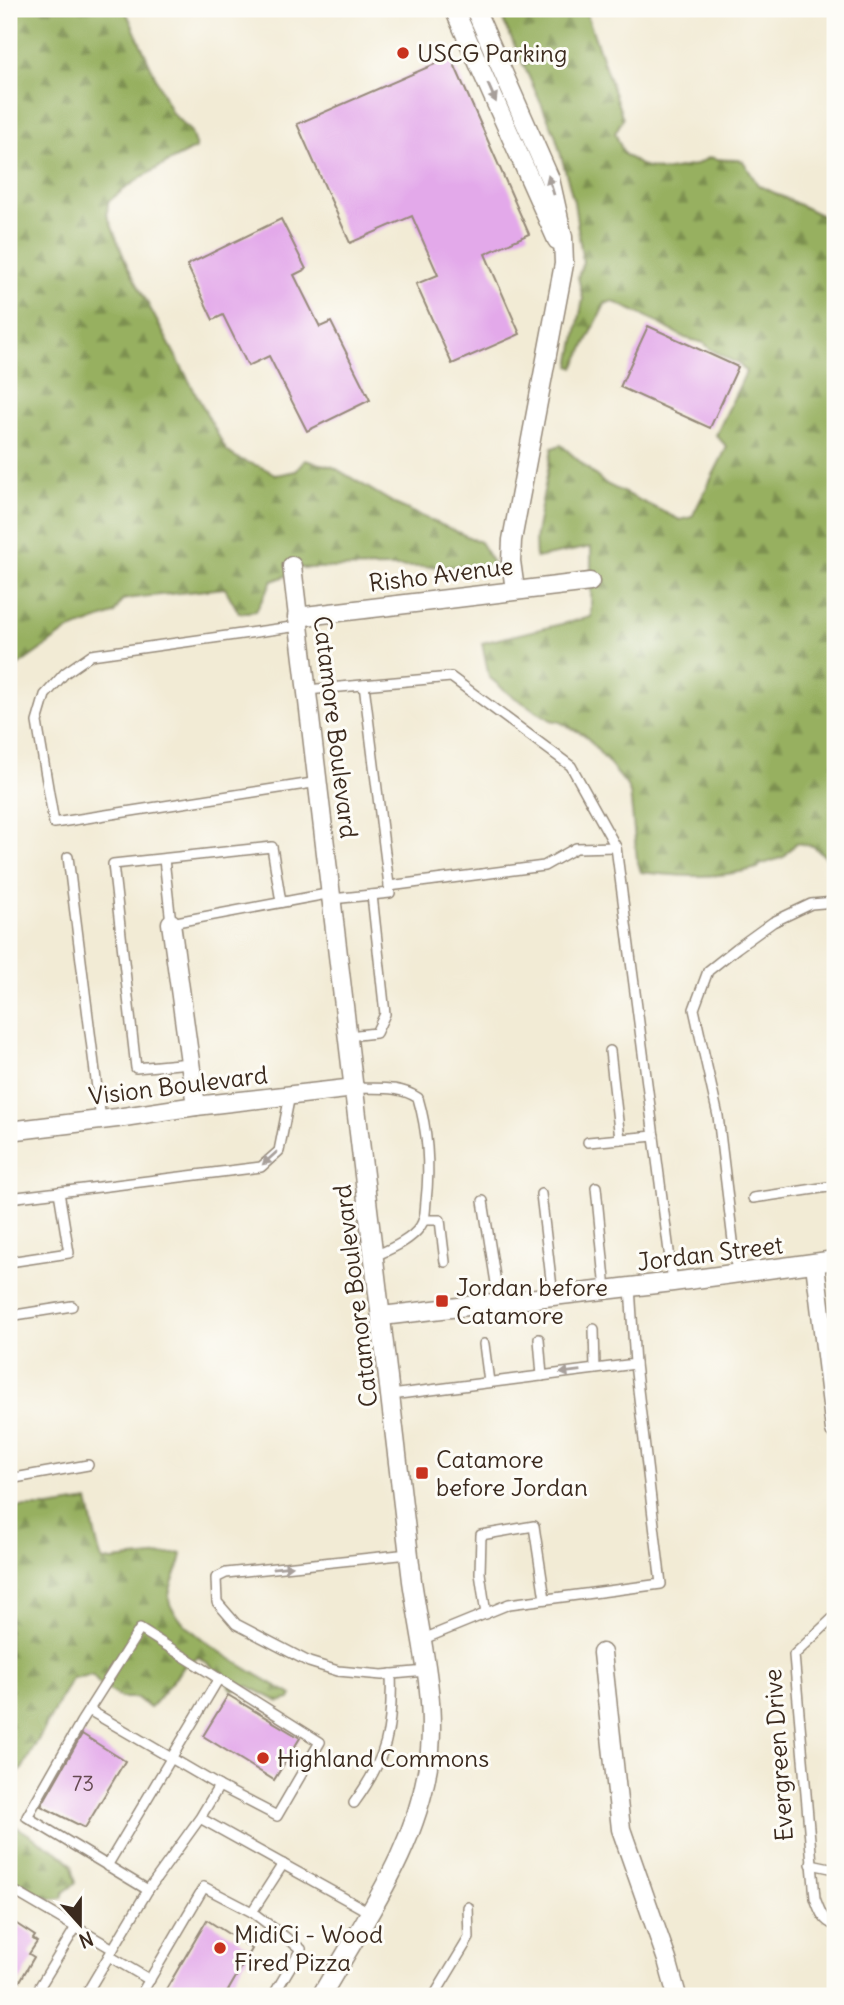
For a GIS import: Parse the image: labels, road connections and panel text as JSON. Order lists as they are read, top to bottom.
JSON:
{
  "streets": {
    "street": [
      "Risho Avenue",
      "Catamore Boulevard",
      "Vision Boulevard",
      "Jordan Street"
    ],
    "lane": ["Evergreen Drive"]
  },
  "crossings": [
    ["Risho Avenue", "Catamore Boulevard"],
    ["Catamore Boulevard", "Vision Boulevard"],
    ["Catamore Boulevard", "Jordan Street"]
  ],
  "places": {
    "other": ["USCG Parking", "Highland Commons", "MidiCi - Wood Fired Pizza"],
    "transit": ["Jordan before Catamore", "Catamore before Jordan"]
  },
  "house_numbers": ["73"],
  "north": "bottom"
}
